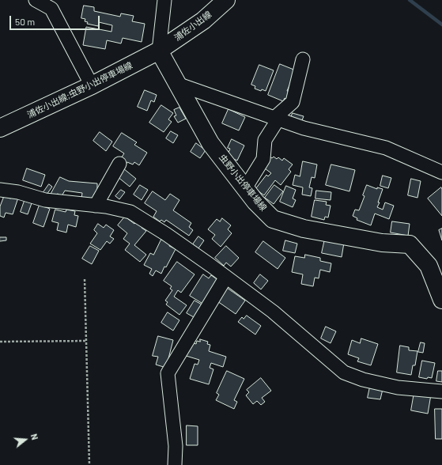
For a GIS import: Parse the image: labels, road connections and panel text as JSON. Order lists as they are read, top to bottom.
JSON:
{
  "streets": {
    "main road": ["浦佐小出線", "浦佐小出線;虫野小出停車場線", "虫野小出停車場線"]
  },
  "crossings": [
    ["浦佐小出線", "浦佐小出線;虫野小出停車場線"],
    ["浦佐小出線", "虫野小出停車場線"],
    ["浦佐小出線;虫野小出停車場線", "虫野小出停車場線"]
  ],
  "scale_bar": "50 m",
  "north": "right"
}
